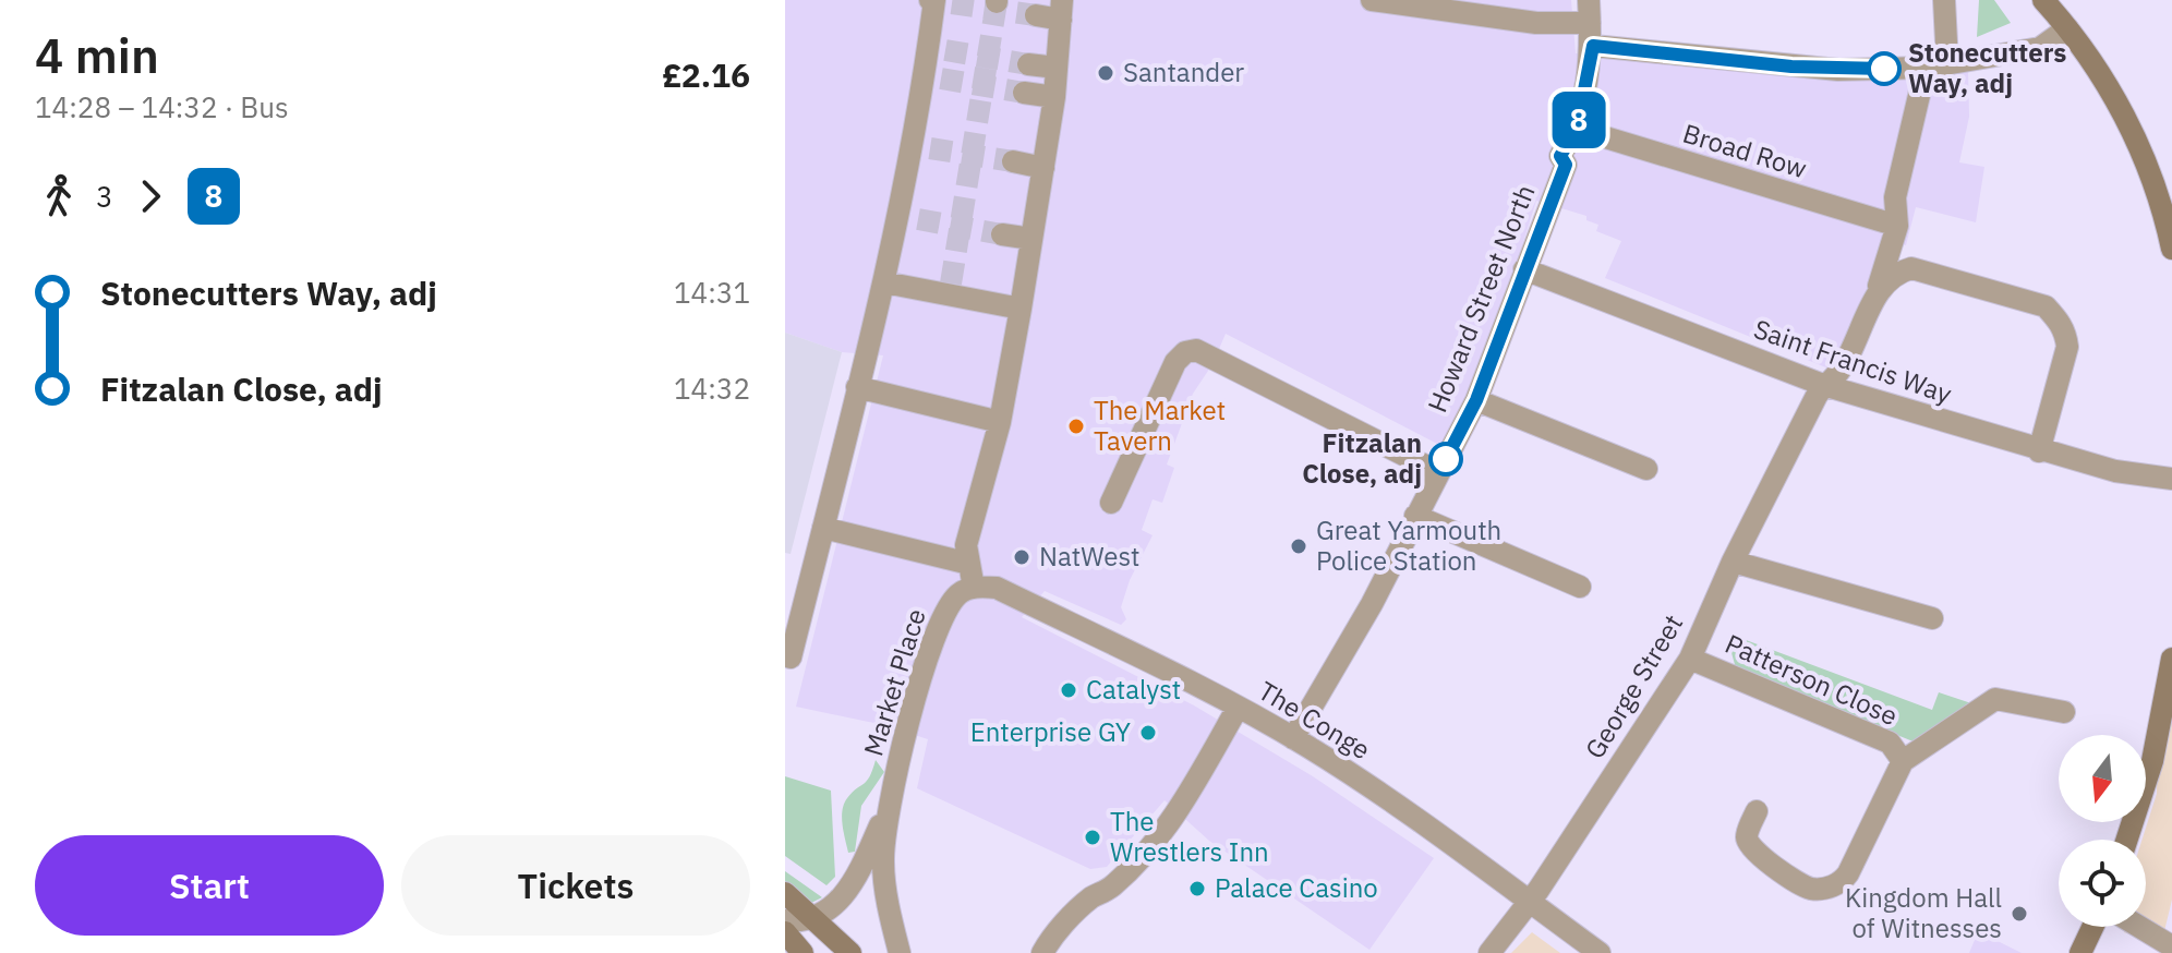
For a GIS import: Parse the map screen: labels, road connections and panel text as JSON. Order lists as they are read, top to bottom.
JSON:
{
  "streets": {
    "street": [
      "Broad Row",
      "Howard Street North",
      "Saint Francis Way",
      "Patterson Close",
      "Market Place",
      "George Street",
      "The Conge"
    ]
  },
  "crossings": [
    ["Broad Row", "Howard Street North"],
    ["Howard Street North", "Saint Francis Way"],
    ["Howard Street North", "The Conge"],
    ["Saint Francis Way", "George Street"],
    ["Patterson Close", "George Street"],
    ["Market Place", "The Conge"],
    ["George Street", "The Conge"]
  ],
  "places": [
    "Stonecutters Way, adj",
    "Santander",
    "The Market Tavern",
    "Fitzalan Close, adj",
    "Great Yarmouth Police Station",
    "NatWest",
    "Catalyst",
    "Enterprise GY",
    "The Wrestlers Inn",
    "Palace Casino",
    "Kingdom Hall of Witnesses"
  ],
  "lines": ["bus line 8"],
  "north": "bottom",
  "page": {
    "heading": ["4 min", "14:28 – 14:32 · Bus", "£2.16"],
    "on_map": "8",
    "legs": ["3", "8"],
    "list": [
      {
        "name": "Stonecutters Way, adj",
        "value": "14:31"
      },
      {
        "name": "Fitzalan Close, adj",
        "value": "14:32"
      }
    ],
    "buttons": ["Start", "Tickets"]
  }
}
